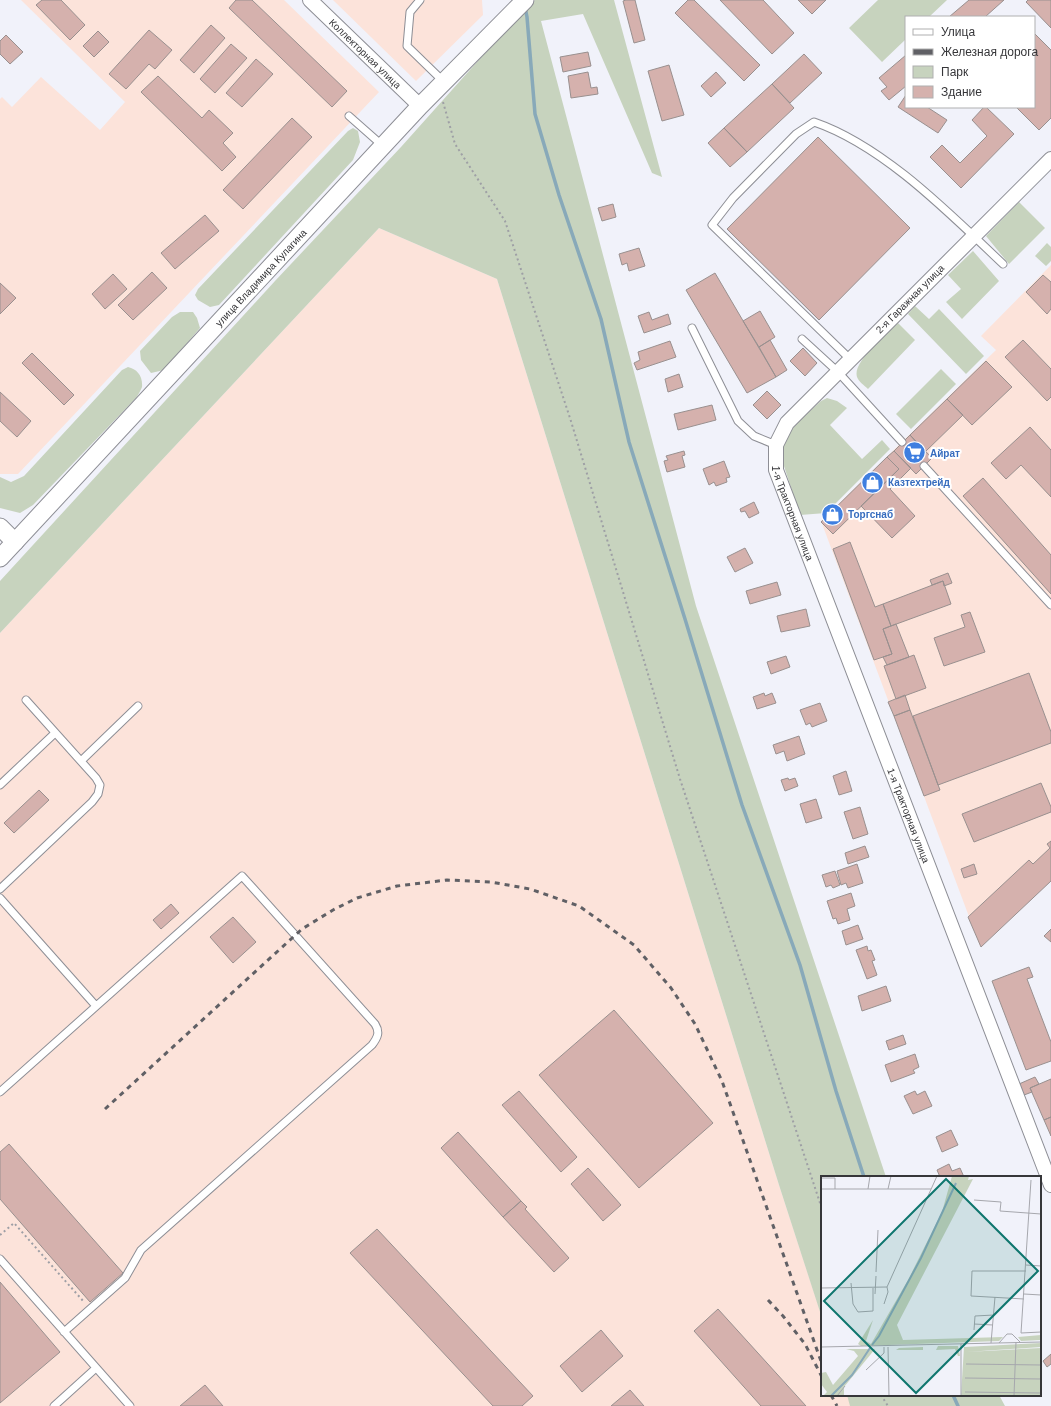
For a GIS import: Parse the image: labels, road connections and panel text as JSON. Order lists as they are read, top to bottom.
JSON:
{
  "streets": {
    "street": [
      "Коллекторная улица",
      "улица Владимира Кулагина",
      "2-я Гаражная улица",
      "1-я Тракторная улица"
    ]
  },
  "crossings": [
    ["Коллекторная улица", "улица Владимира Кулагина"],
    ["2-я Гаражная улица", "1-я Тракторная улица"]
  ],
  "places": {
    "supermarket": ["Айрат"],
    "shop": ["Казтехтрейд", "Торгснаб"]
  },
  "legend": [
    "Улица",
    "Железная дорога",
    "Парк",
    "Здание"
  ]
}
